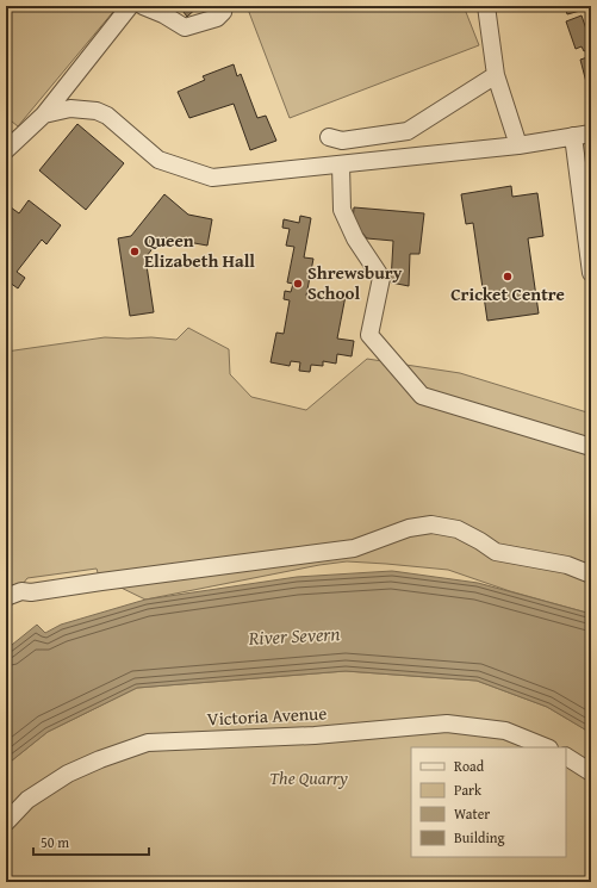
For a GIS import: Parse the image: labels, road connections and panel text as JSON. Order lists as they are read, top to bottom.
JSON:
{
  "streets": {
    "street": ["Victoria Avenue"]
  },
  "water": ["River Severn"],
  "parks": ["The Quarry"],
  "places": ["Queen Elizabeth Hall", "Cricket Centre", "Shrewsbury School"],
  "legend": [
    "Road",
    "Park",
    "Water",
    "Building"
  ],
  "scale_bar": "50 m"
}
